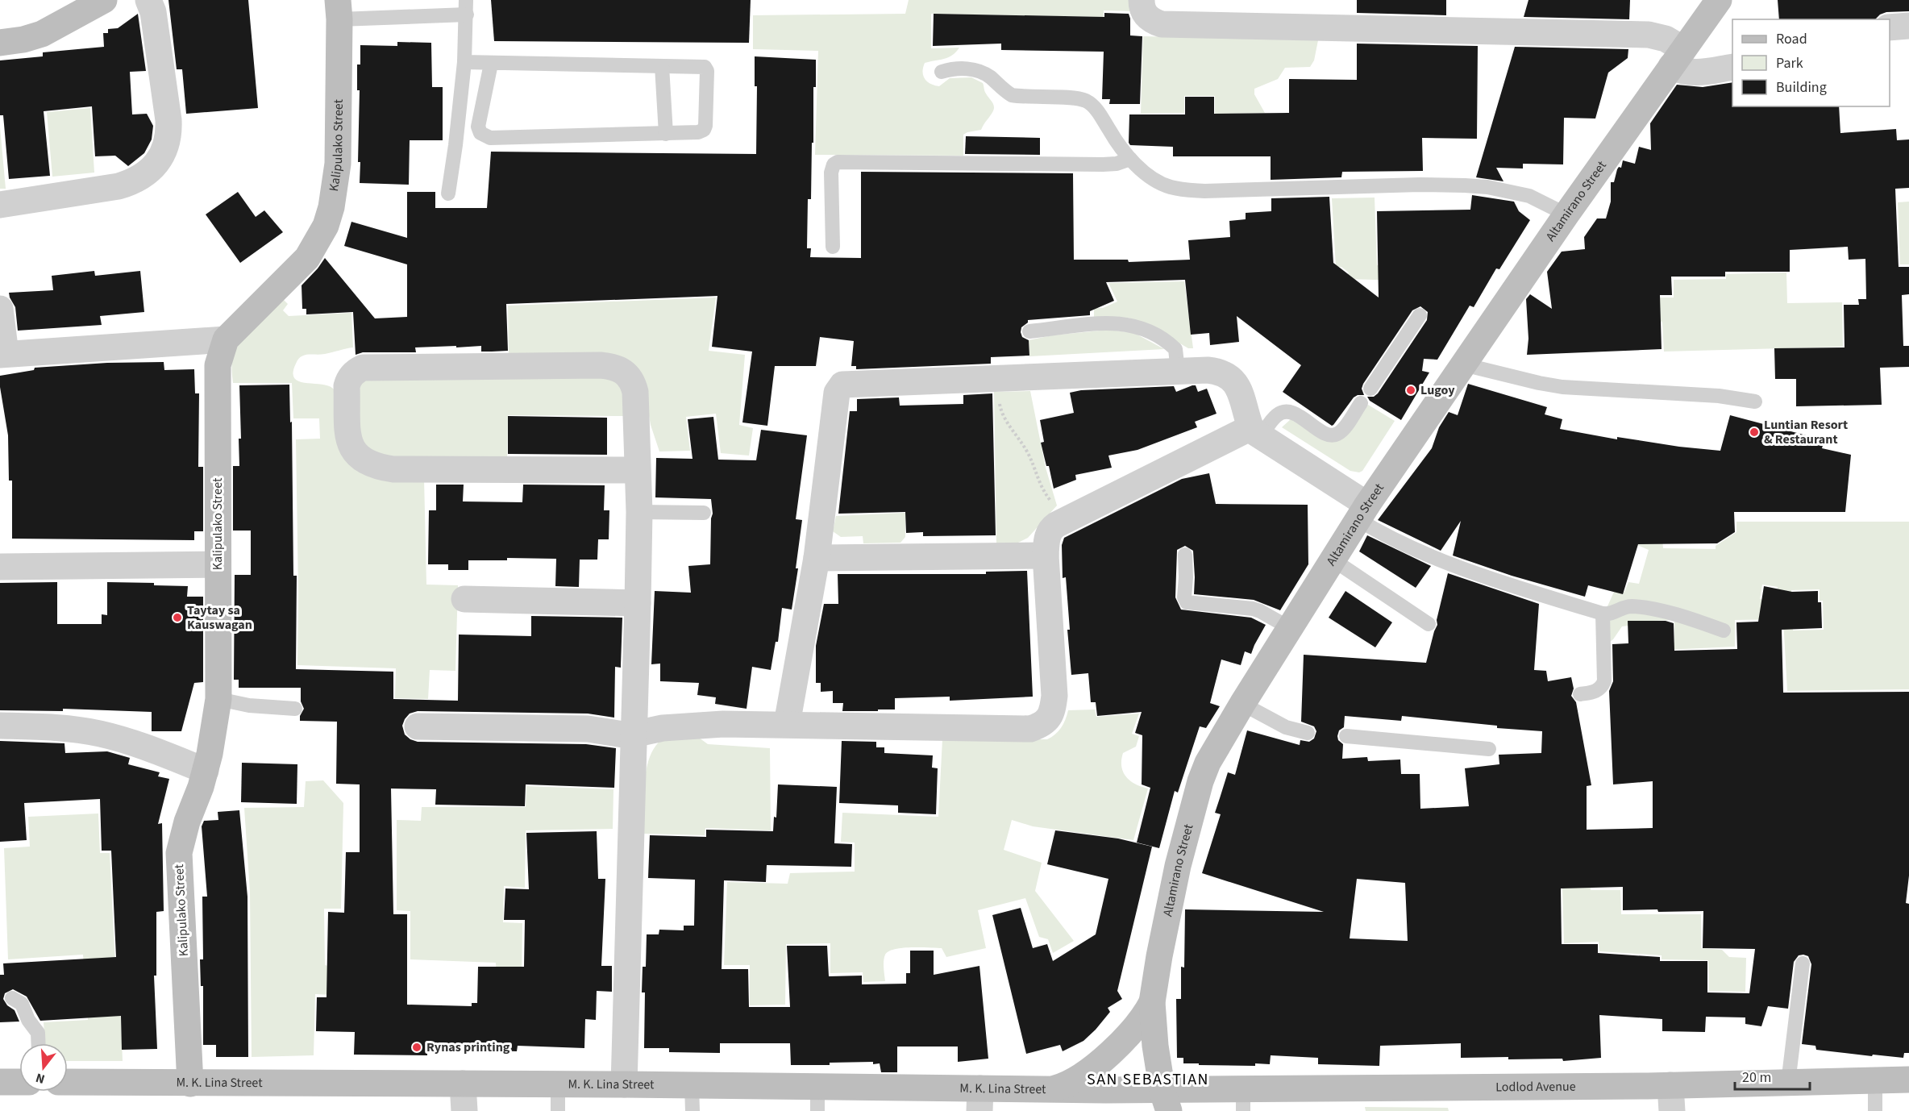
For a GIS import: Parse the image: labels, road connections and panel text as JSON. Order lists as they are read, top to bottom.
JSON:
{
  "streets": {
    "main road": [
      "Kalipulako Street",
      "Altamirano Street",
      "M. K. Lina Street",
      "Lodlod Avenue"
    ]
  },
  "crossings": [
    ["Kalipulako Street", "M. K. Lina Street"],
    ["Altamirano Street", "M. K. Lina Street"],
    ["Altamirano Street", "Lodlod Avenue"],
    ["M. K. Lina Street", "Lodlod Avenue"]
  ],
  "districts": ["SAN SEBASTIAN"],
  "places": [
    "Lugoy",
    "Luntian Resort & Restaurant",
    "Taytay sa Kauswagan",
    "Rynas printing"
  ],
  "legend": ["Road", "Park", "Building"],
  "scale_bar": "20 m",
  "north": "bottom"
}
